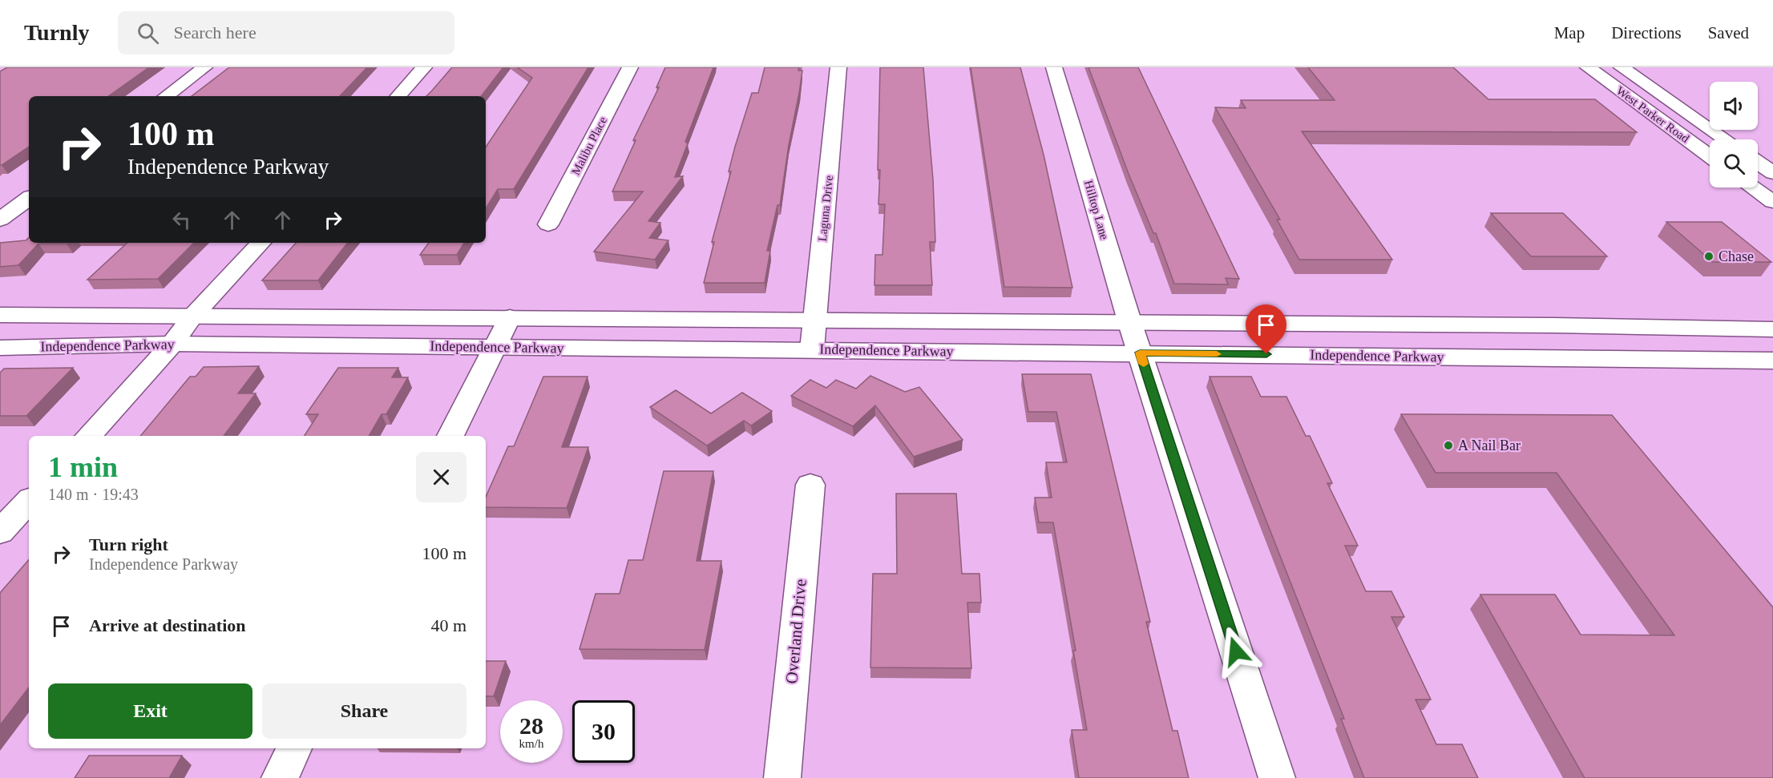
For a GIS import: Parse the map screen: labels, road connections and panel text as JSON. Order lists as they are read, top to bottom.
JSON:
{
  "streets": {
    "main road": [
      "West Parker Road",
      "Malibu Place",
      "Laguna Drive",
      "Hilltop Lane",
      "Independence Parkway",
      "Overland Drive"
    ]
  },
  "crossings": [
    ["Laguna Drive", "Independence Parkway"],
    ["Hilltop Lane", "Independence Parkway"]
  ],
  "places": ["Chase", "A Nail Bar"],
  "page": {
    "header": "Turnly",
    "search": "Search here",
    "nav": ["Map", "Directions", "Saved"],
    "turn": ["100 m", "Independence Parkway"],
    "heading": ["1 min", "140 m · 19:43"],
    "list": [
      {
        "name": "Turn right",
        "note": "Independence Parkway",
        "value": "100 m"
      },
      {
        "name": "Arrive at destination",
        "value": "40 m"
      }
    ],
    "buttons": ["Exit", "Share"],
    "speed": "28 km/h",
    "limit": "30"
  }
}
